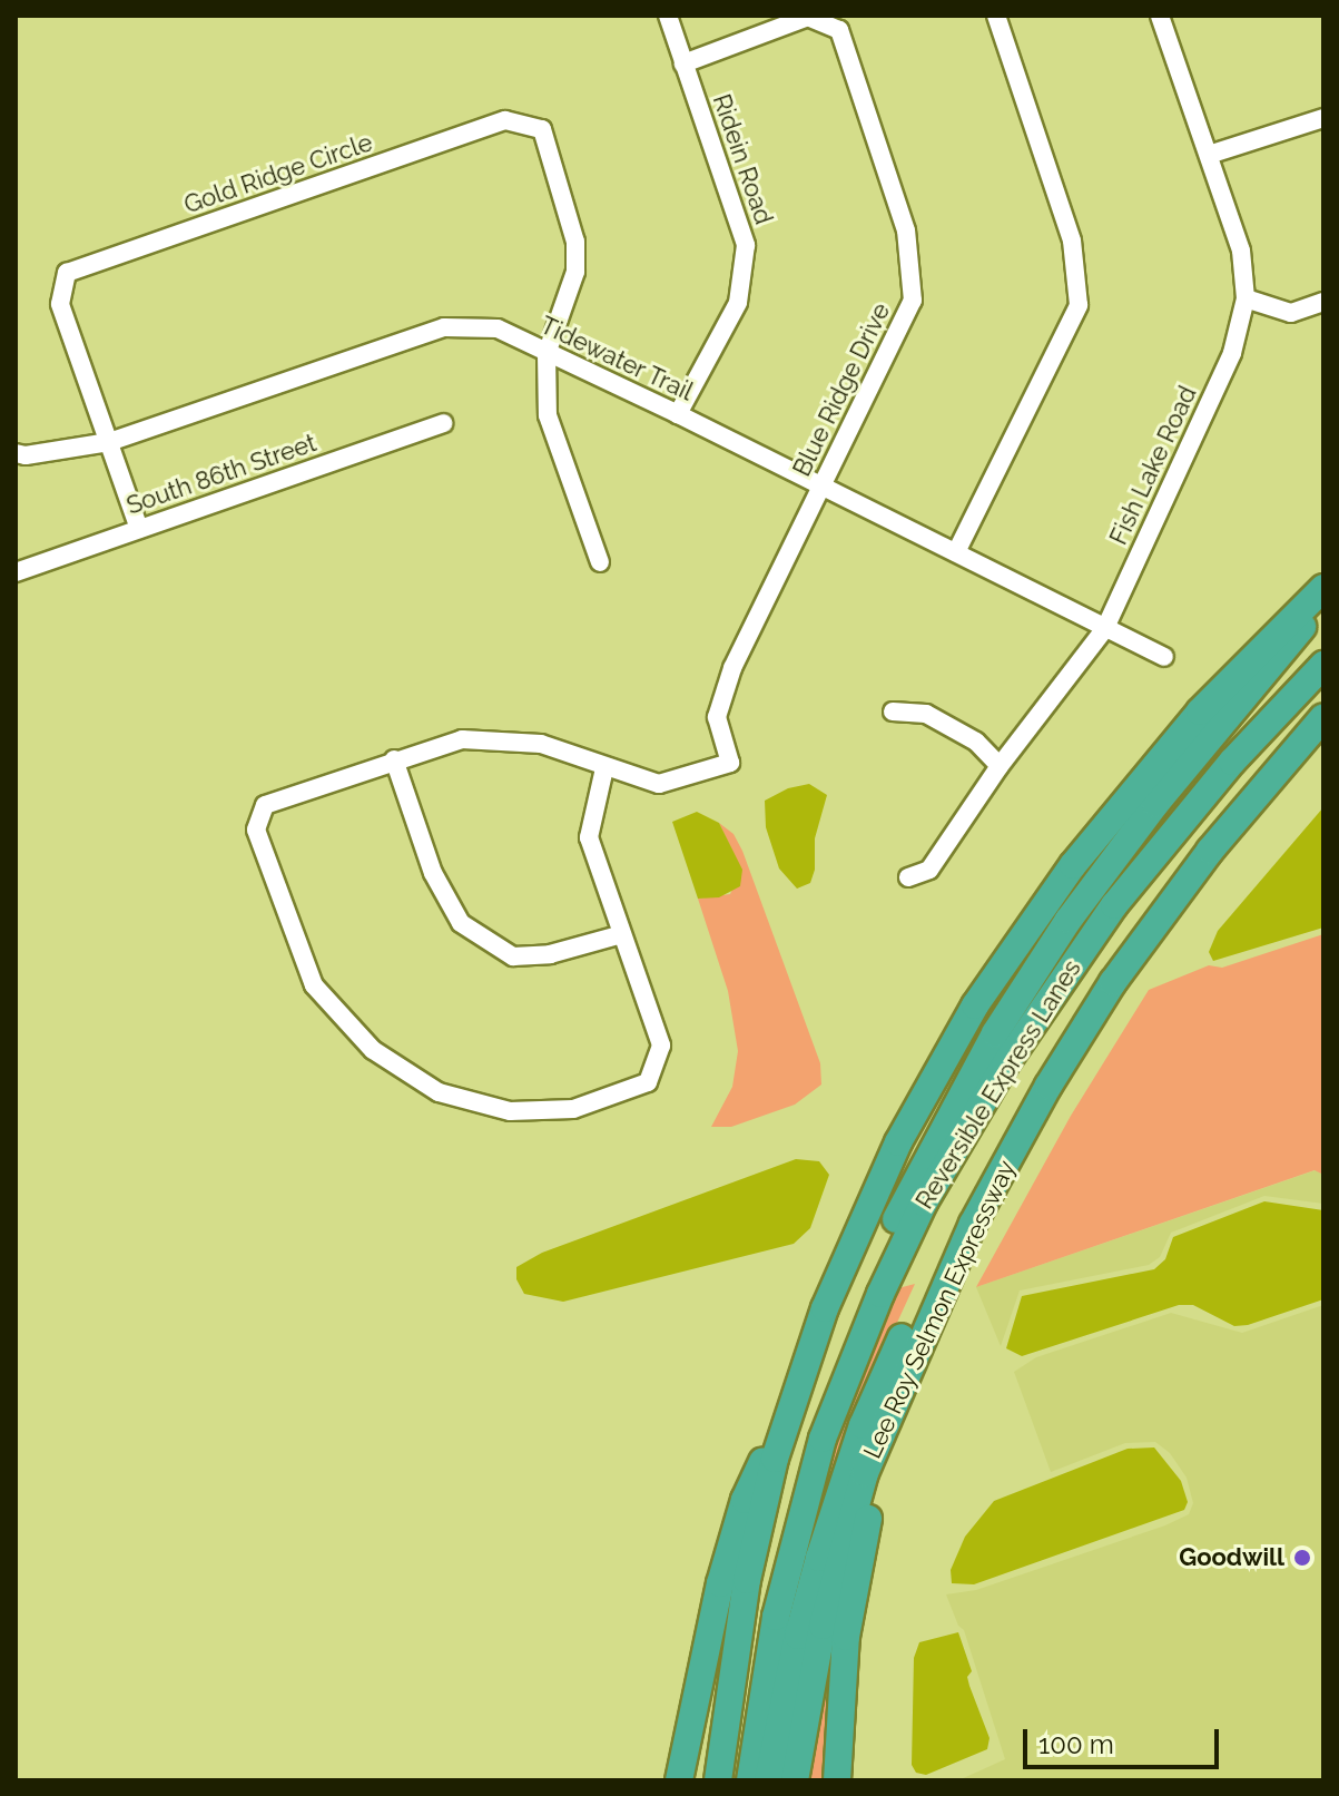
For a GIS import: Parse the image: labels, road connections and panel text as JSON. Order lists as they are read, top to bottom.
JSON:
{
  "streets": {
    "highway": ["Reversible Express Lanes", "Lee Roy Selmon Expressway"],
    "street": [
      "Ridein Road",
      "Gold Ridge Circle",
      "Tidewater Trail",
      "Blue Ridge Drive",
      "Fish Lake Road",
      "South 86th Street"
    ]
  },
  "crossings": [
    ["Ridein Road", "Tidewater Trail"],
    ["Ridein Road", "Blue Ridge Drive"],
    ["Gold Ridge Circle", "Tidewater Trail"],
    ["Gold Ridge Circle", "South 86th Street"],
    ["Tidewater Trail", "Blue Ridge Drive"],
    ["Tidewater Trail", "Fish Lake Road"]
  ],
  "places": ["Goodwill"],
  "scale_bar": "100 m"
}
